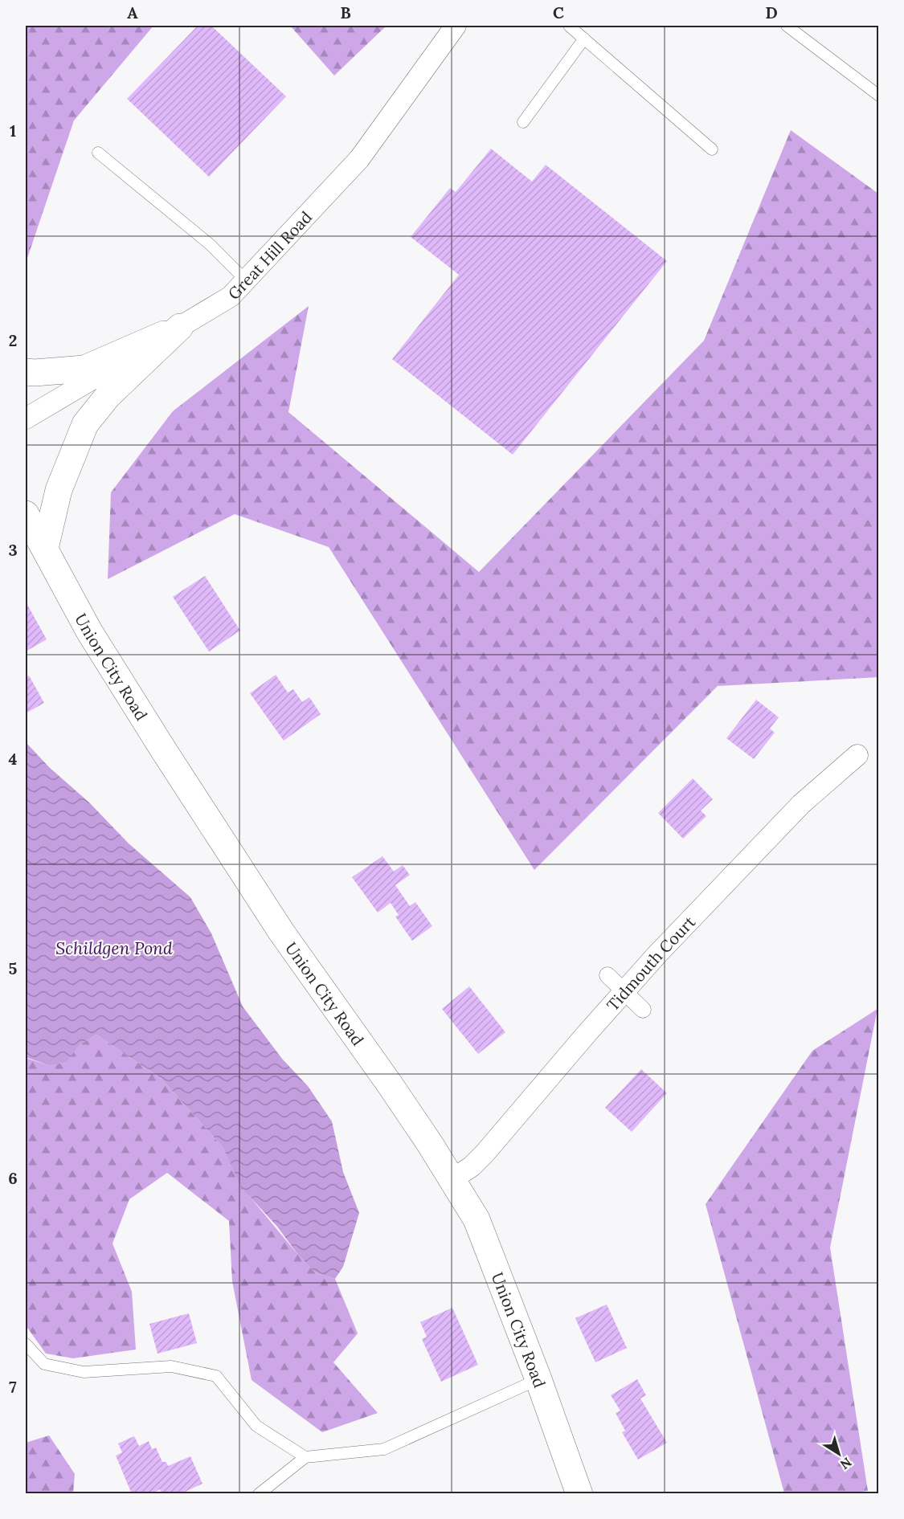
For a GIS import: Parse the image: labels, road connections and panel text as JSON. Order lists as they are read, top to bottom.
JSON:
{
  "streets": {
    "main road": ["Union City Road"],
    "street": ["Great Hill Road", "Tidmouth Court"]
  },
  "crossings": [
    ["Union City Road", "Tidmouth Court"]
  ],
  "water": ["Schildgen Pond"],
  "north": "bottom right",
  "grid": {
    "columns": [
      "A",
      "B",
      "C",
      "D"
    ],
    "rows": [
      "1",
      "2",
      "3",
      "4",
      "5",
      "6",
      "7"
    ]
  }
}
